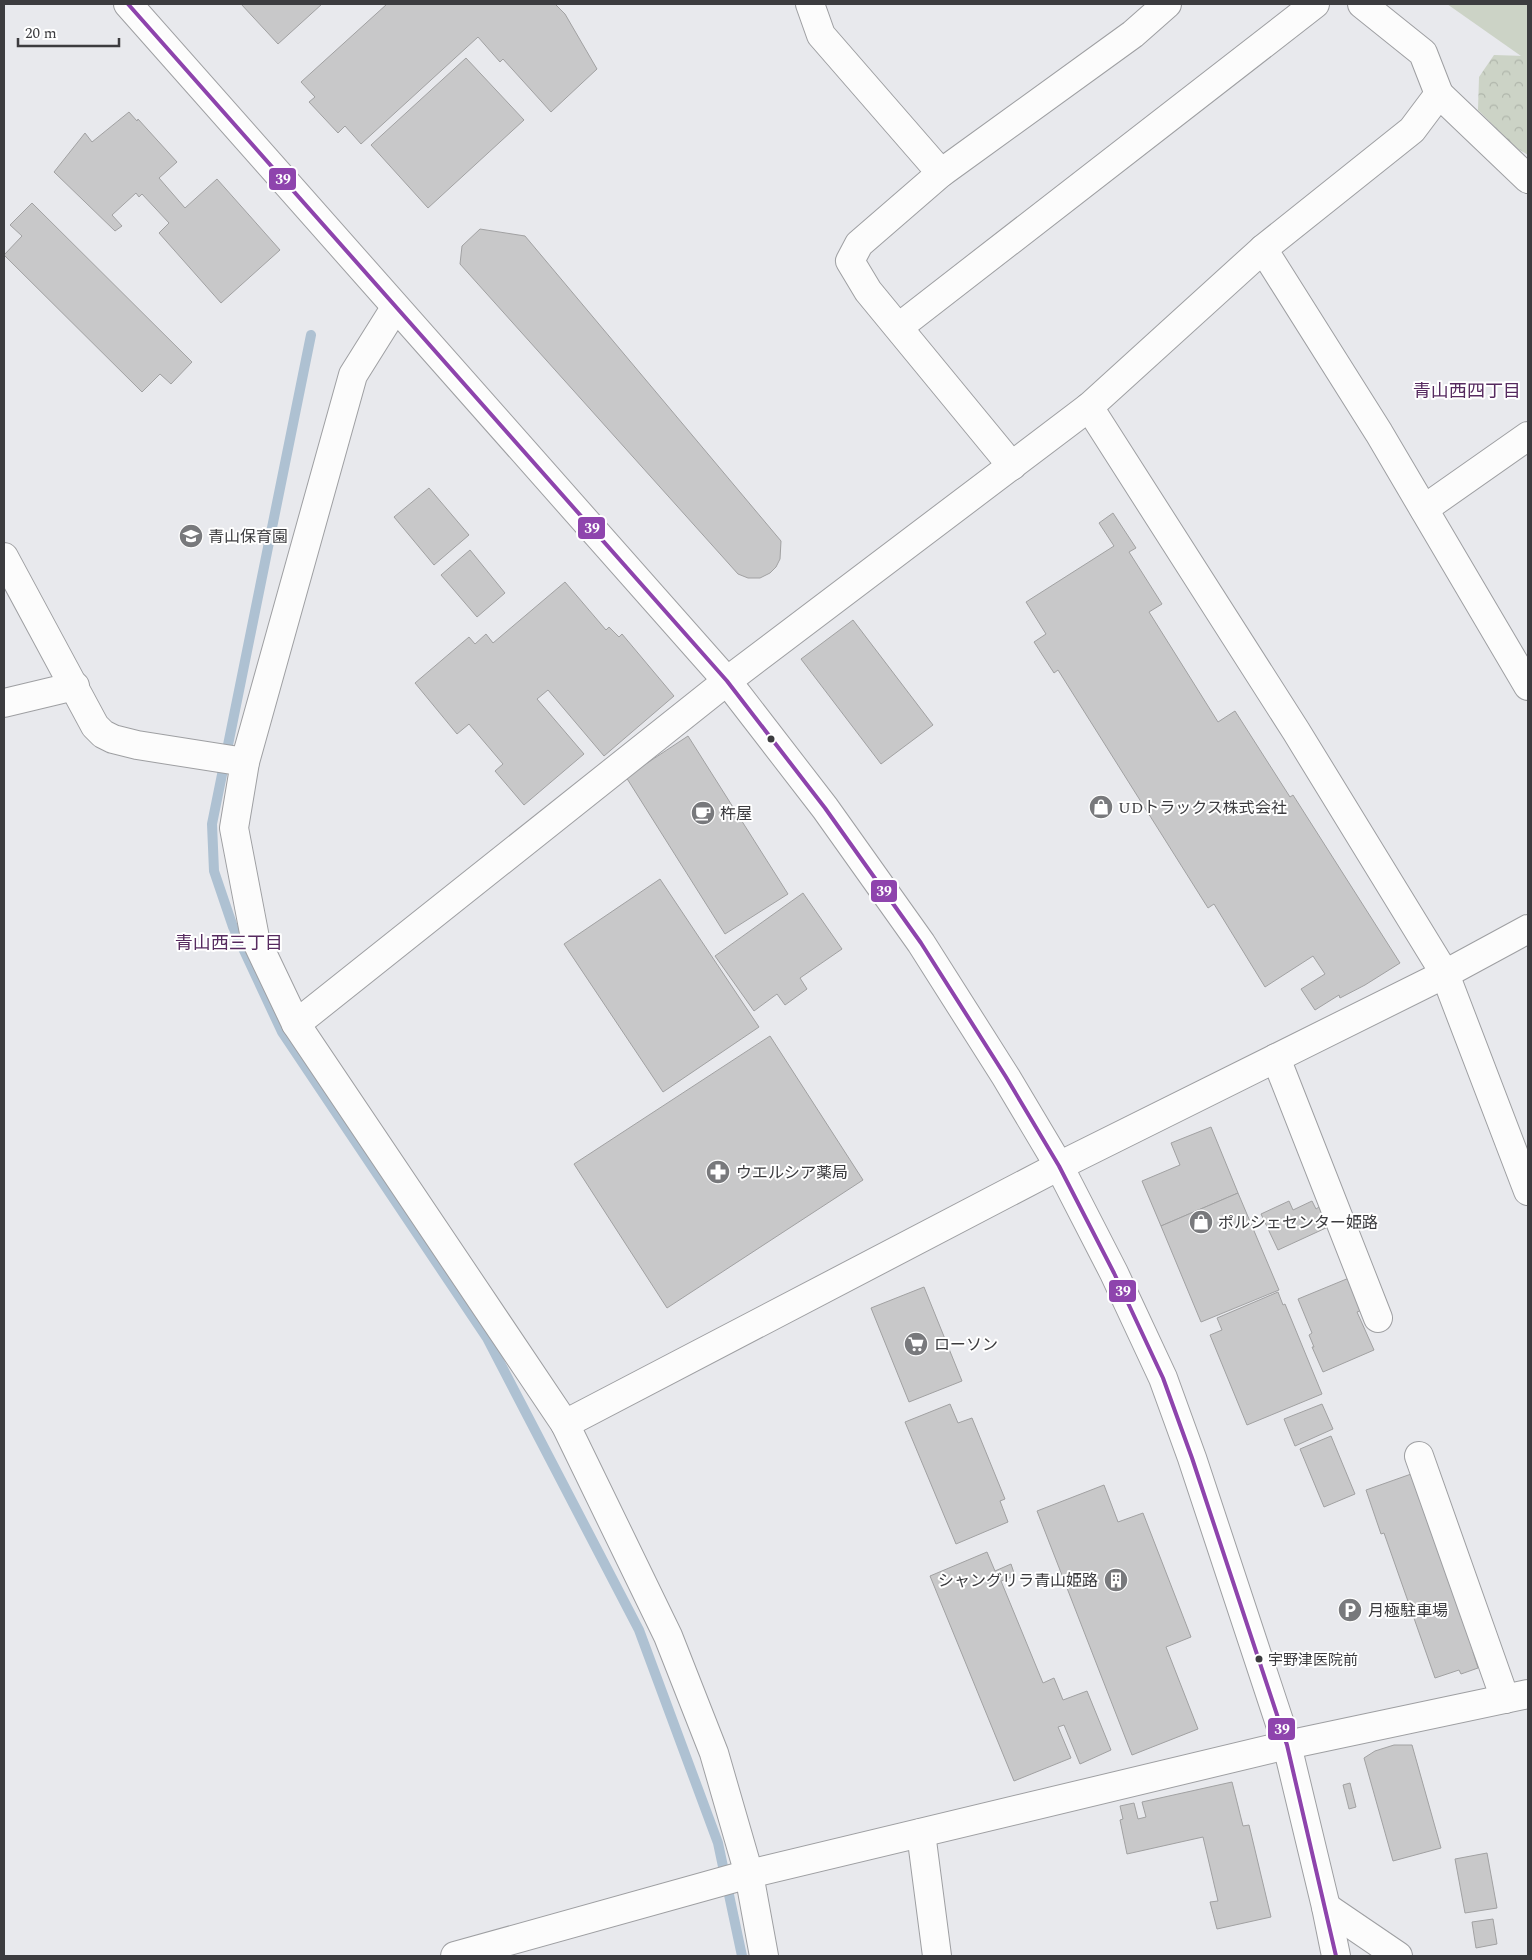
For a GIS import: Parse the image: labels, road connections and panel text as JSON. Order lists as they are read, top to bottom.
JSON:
{
  "districts": ["青山西四丁目", "青山西三丁目"],
  "places": {
    "school or university": ["青山保育園"],
    "shop": ["UDトラックス株式会社", "ポルシェセンター姫路"],
    "cafe": ["杵屋"],
    "pharmacy": ["ウエルシア薬局"],
    "supermarket": ["ローソン"],
    "building": ["シャングリラ青山姫路"],
    "parking": ["月極駐車場"],
    "other": ["宇野津医院前"]
  },
  "lines": ["transit line 39"],
  "scale_bar": "20 m"
}
